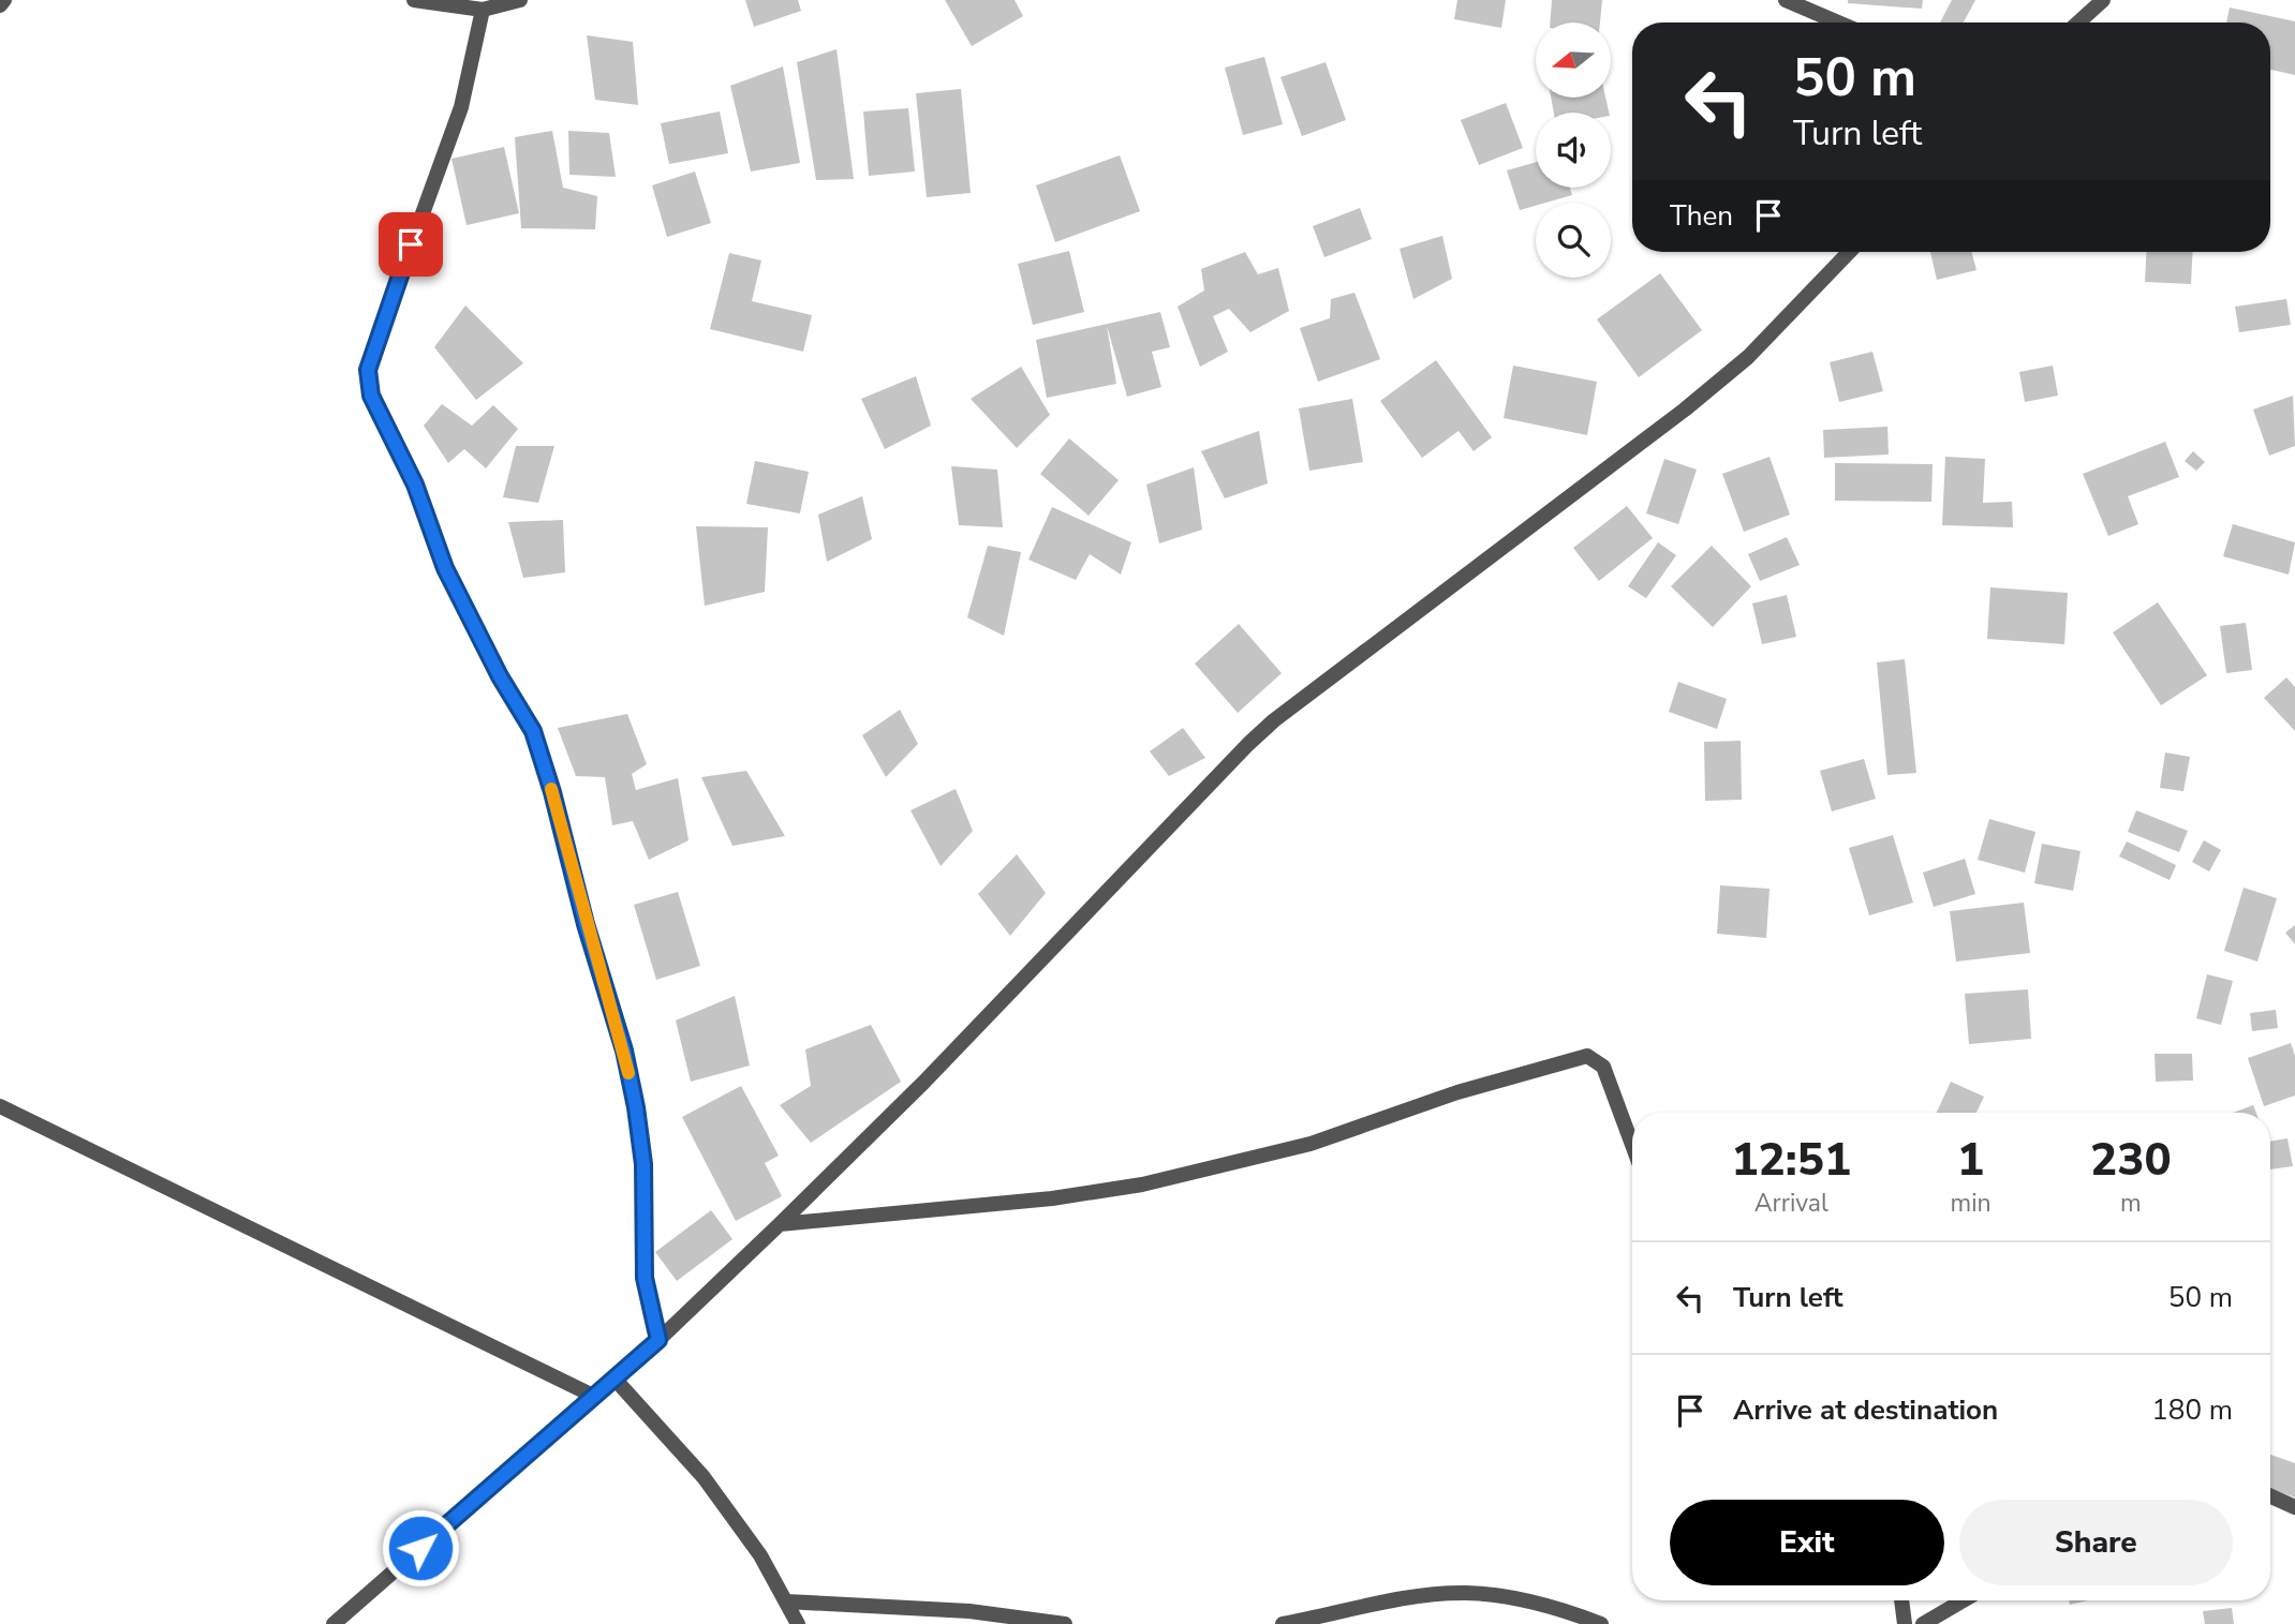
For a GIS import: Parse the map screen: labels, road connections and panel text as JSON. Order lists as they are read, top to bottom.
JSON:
{
  "north": "left",
  "page": {
    "turn": ["50 m", "Turn left"],
    "then": "Then",
    "eta": [
      "12:51",
      "Arrival",
      "1",
      "min",
      "230",
      "m"
    ],
    "list": [
      {
        "name": "Turn left",
        "value": "50 m"
      },
      {
        "name": "Arrive at destination",
        "value": "180 m"
      }
    ],
    "buttons": ["Exit", "Share"]
  }
}
